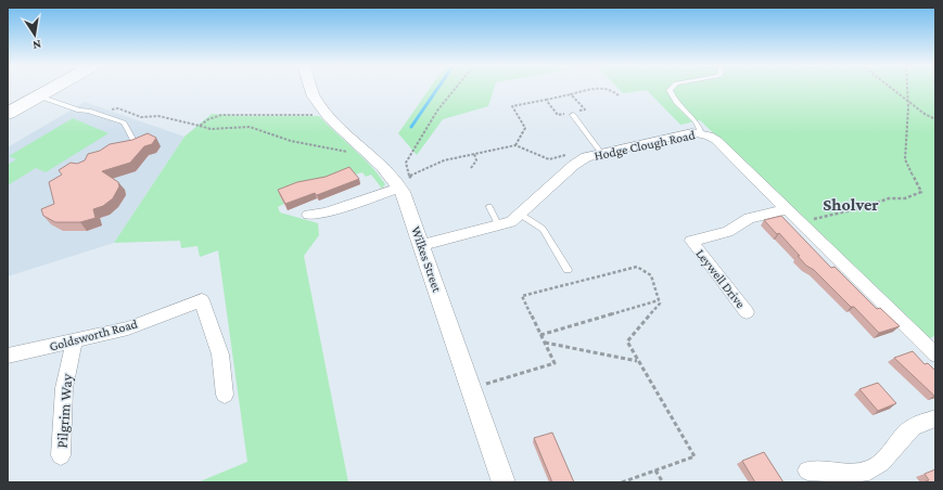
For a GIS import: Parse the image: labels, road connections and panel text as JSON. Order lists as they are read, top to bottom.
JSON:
{
  "streets": {
    "street": [
      "Hodge Clough Road",
      "Wilkes Street",
      "Leywell Drive",
      "Goldsworth Road",
      "Pilgrim Way"
    ]
  },
  "crossings": [
    ["Hodge Clough Road", "Wilkes Street"],
    ["Hodge Clough Road", "Leywell Drive"],
    ["Goldsworth Road", "Pilgrim Way"]
  ],
  "districts": ["Sholver"],
  "north": "bottom"
}
